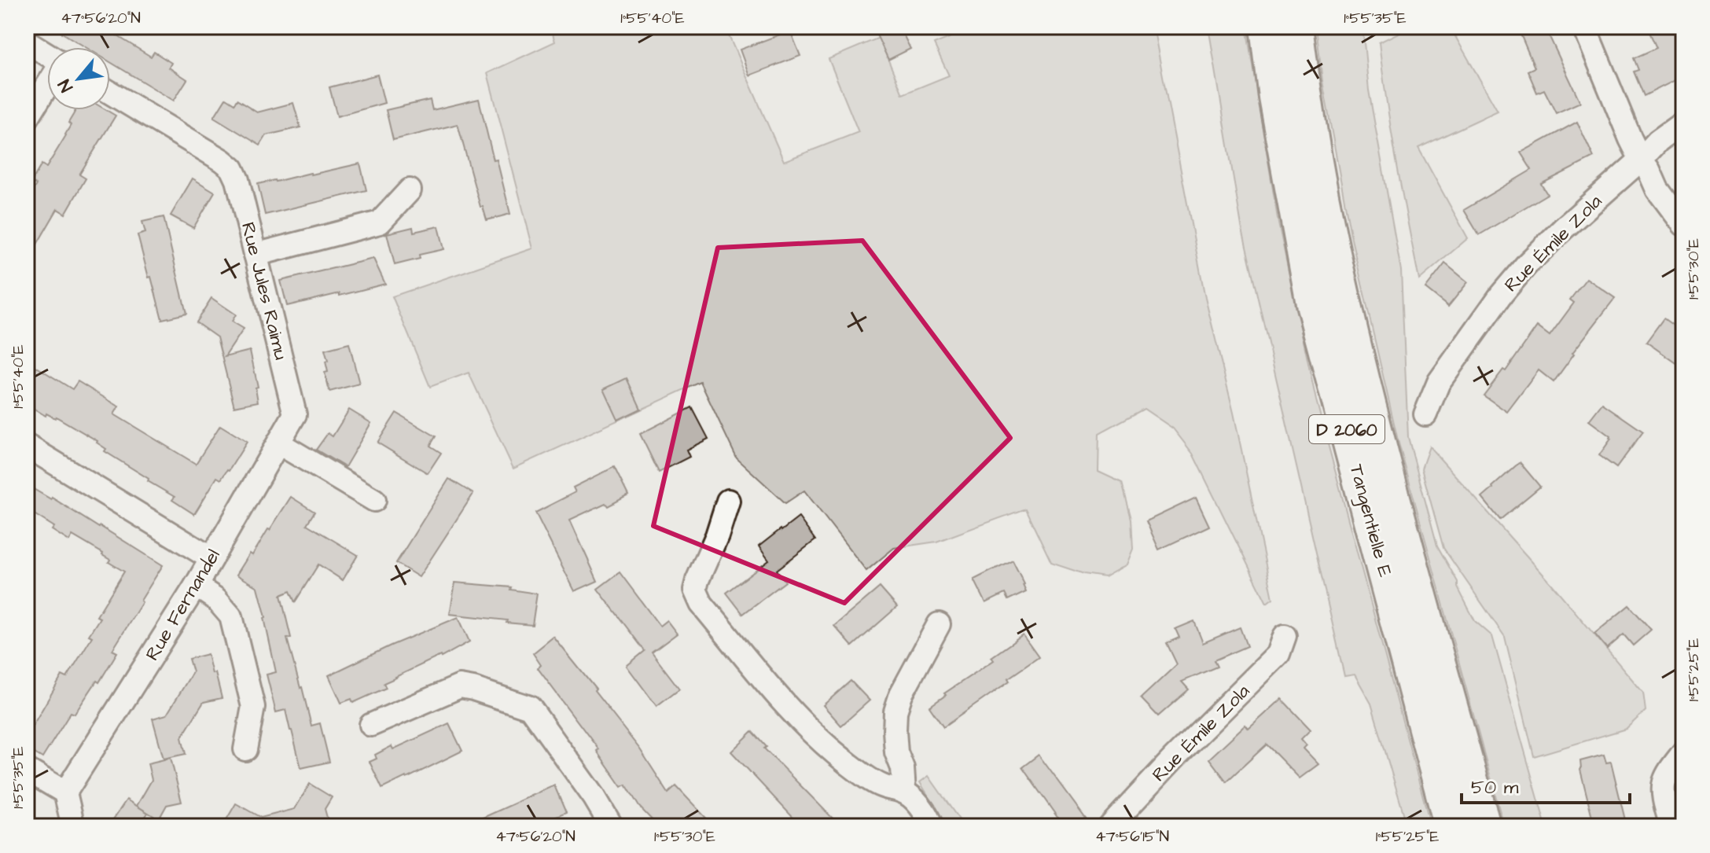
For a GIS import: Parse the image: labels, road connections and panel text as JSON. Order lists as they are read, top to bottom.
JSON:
{
  "streets": {
    "main road": ["D 2060", "Tangentielle E"],
    "street": ["Rue Émile Zola", "Rue Jules Raimu", "Rue Fernandel"]
  },
  "crossings": [
    ["Rue Jules Raimu", "Rue Fernandel"]
  ],
  "scale_bar": "50 m",
  "north": "bottom left",
  "coordinates": [
    "47°56'20\"N",
    "1°55'40\"E",
    "1°55'35\"E",
    "1°55'30\"E",
    "1°55'25\"E",
    "47°56'15\"N"
  ]
}
